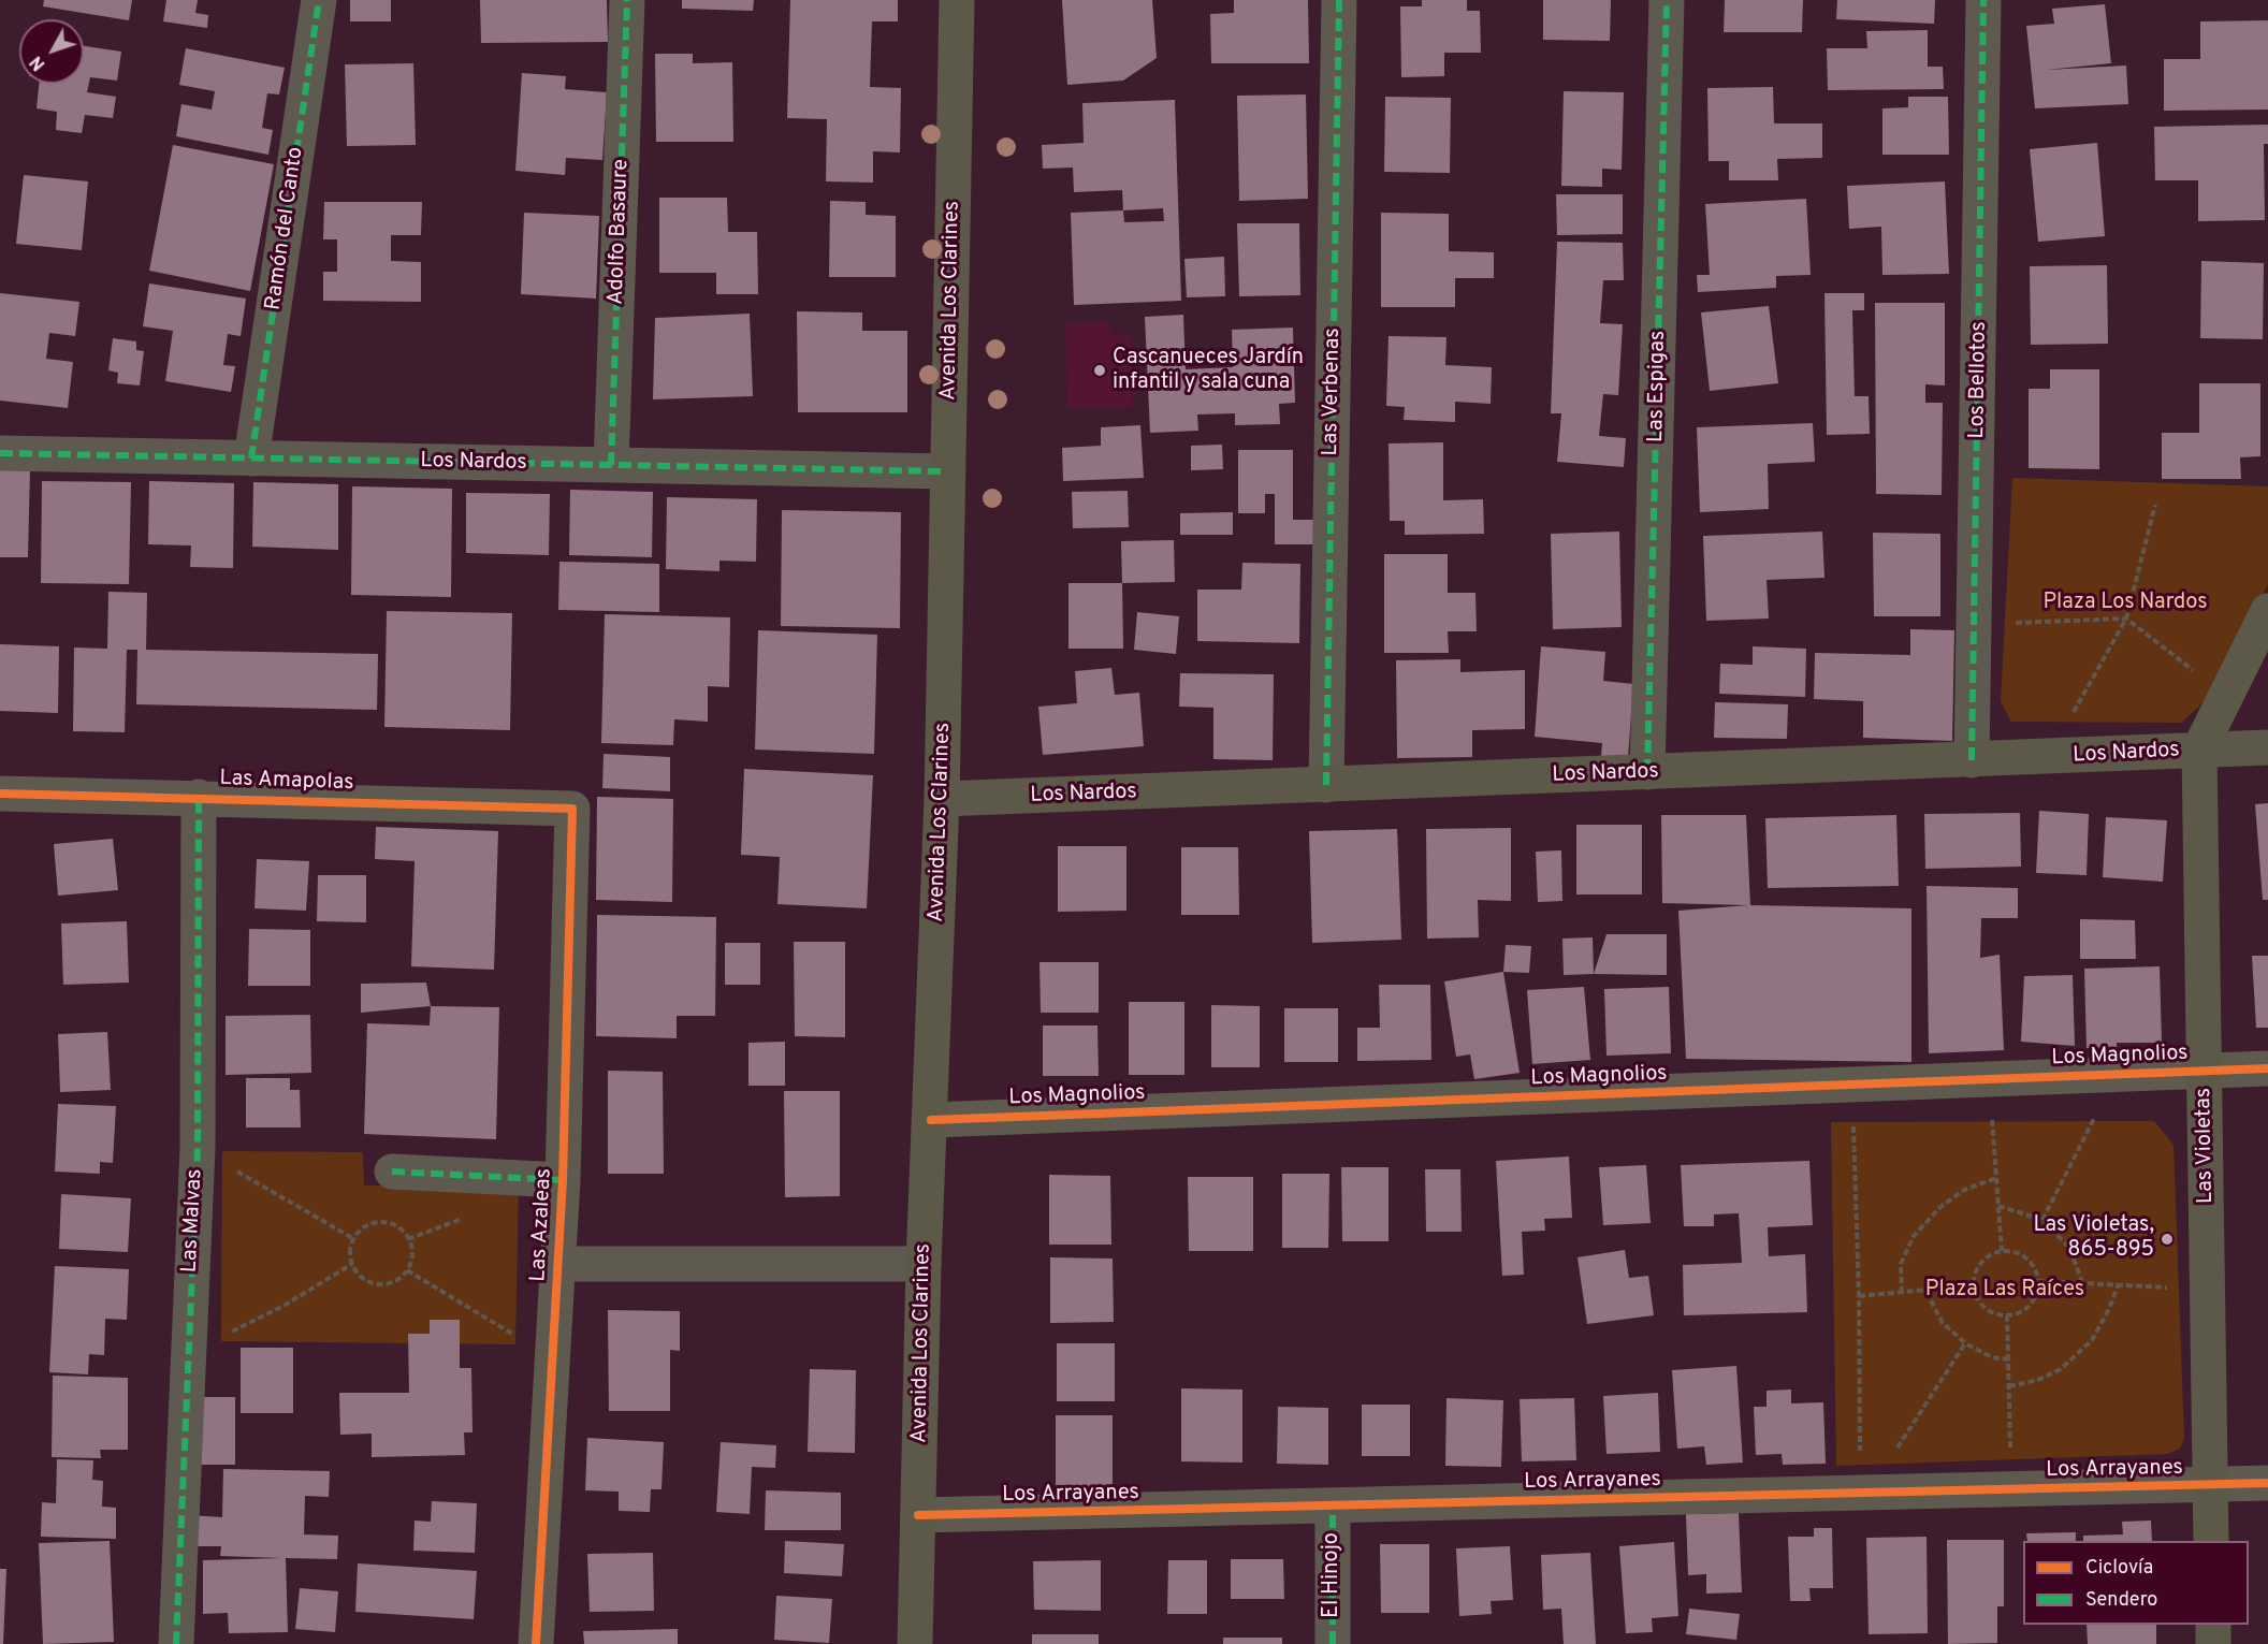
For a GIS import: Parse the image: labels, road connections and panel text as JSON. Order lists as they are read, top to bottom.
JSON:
{
  "streets": {
    "street": [
      "Ramón del Canto",
      "Adolfo Basaure",
      "Avenida Los Clarines",
      "Los Bellotos",
      "Las Espigas",
      "Las Verbenas",
      "Los Nardos",
      "Las Amapolas",
      "Los Magnolios",
      "Las Violetas",
      "Las Malvas",
      "Las Azaleas",
      "Los Arrayanes",
      "El Hinojo"
    ]
  },
  "crossings": [
    ["Ramón del Canto", "Los Nardos"],
    ["Adolfo Basaure", "Los Nardos"],
    ["Avenida Los Clarines", "Los Nardos"],
    ["Avenida Los Clarines", "Los Magnolios"],
    ["Avenida Los Clarines", "Los Arrayanes"],
    ["Los Bellotos", "Los Nardos"],
    ["Las Espigas", "Los Nardos"],
    ["Las Verbenas", "Los Nardos"],
    ["Los Nardos", "Las Violetas"],
    ["Las Amapolas", "Las Malvas"],
    ["Las Amapolas", "Las Azaleas"],
    ["Los Magnolios", "Las Violetas"],
    ["Las Violetas", "Los Arrayanes"],
    ["Los Arrayanes", "El Hinojo"]
  ],
  "parks": ["Plaza Los Nardos", "Plaza Las Raíces"],
  "places": ["Cascanueces Jardín infantil y sala cuna", "Las Violetas, 865-895"],
  "legend": ["Ciclovía", "Sendero"],
  "north": "bottom left"
}
